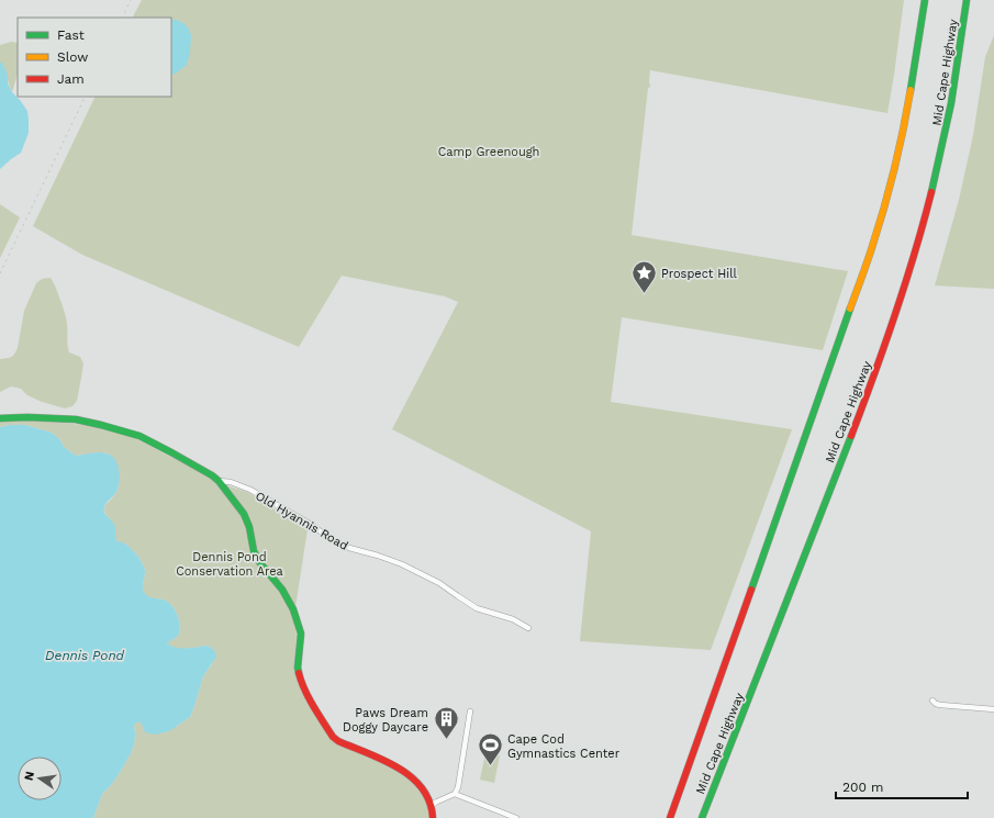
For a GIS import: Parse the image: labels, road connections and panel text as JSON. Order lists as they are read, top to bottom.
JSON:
{
  "streets": {
    "main road": ["Mid Cape Highway"],
    "street": ["Old Hyannis Road"]
  },
  "water": ["Dennis Pond"],
  "parks": ["Camp Greenough", "Dennis Pond Conservation Area"],
  "places": {
    "place": ["Prospect Hill"],
    "building": ["Paws Dream Doggy Daycare"],
    "sports": ["Cape Cod Gymnastics Center"]
  },
  "legend": ["Fast", "Slow", "Jam"],
  "scale_bar": "200 m",
  "north": "left"
}
